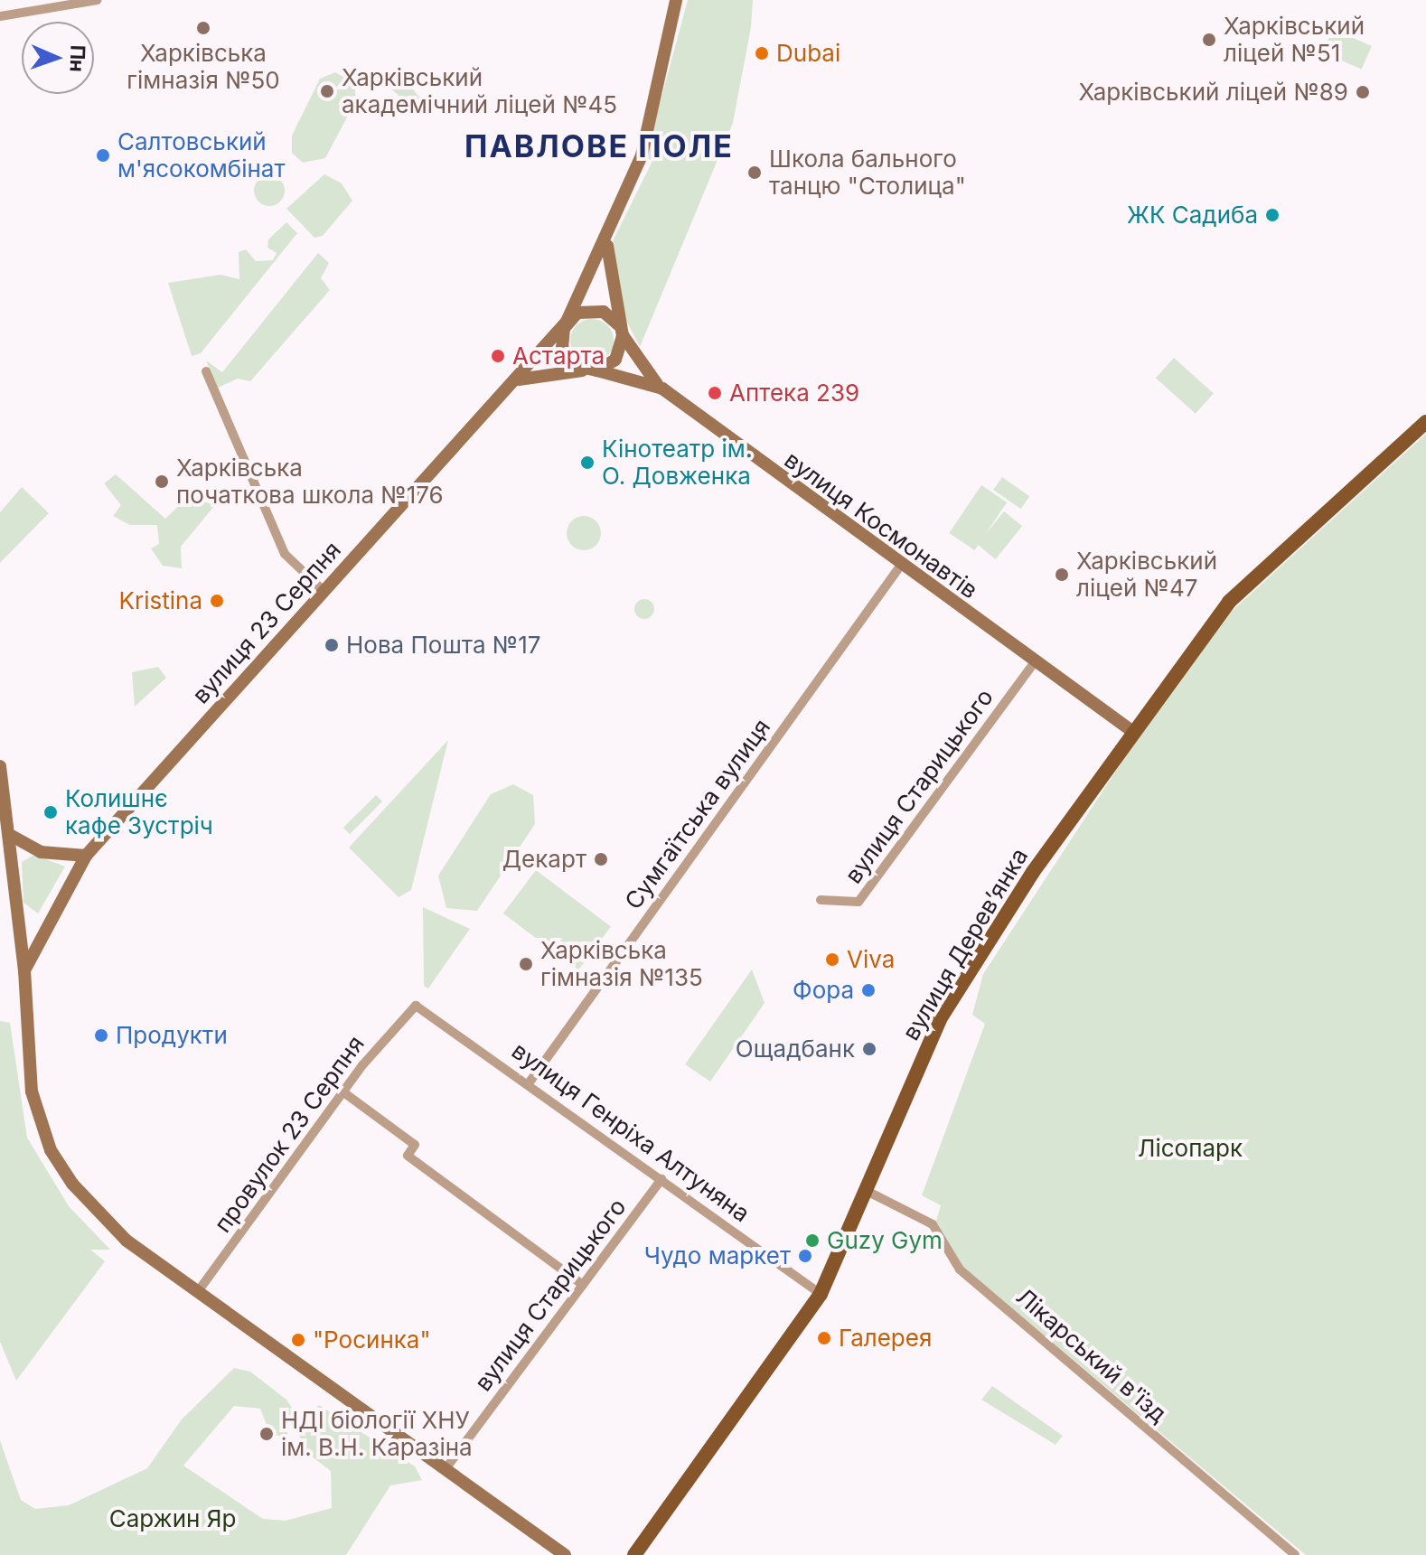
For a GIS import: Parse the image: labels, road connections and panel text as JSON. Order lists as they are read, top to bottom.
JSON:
{
  "streets": {
    "main road": ["вулиця Дерев’янка"],
    "street": [
      "вулиця Космонавтів",
      "вулиця 23 Серпня",
      "вулиця Старицького",
      "Сумгаїтська вулиця",
      "вулиця Генріха Алтуняна",
      "провулок 23 Серпня",
      "Лікарський в'їзд"
    ]
  },
  "crossings": [
    ["вулиця Космонавтів", "вулиця 23 Серпня"],
    ["вулиця Космонавтів", "вулиця Старицького"],
    ["вулиця Космонавтів", "Сумгаїтська вулиця"],
    ["вулиця Космонавтів", "вулиця Дерев’янка"],
    ["вулиця Старицького", "вулиця Генріха Алтуняна"],
    ["Сумгаїтська вулиця", "вулиця Генріха Алтуняна"],
    ["вулиця Дерев’янка", "вулиця Генріха Алтуняна"],
    ["вулиця Дерев’янка", "Лікарський в'їзд"],
    ["вулиця Генріха Алтуняна", "провулок 23 Серпня"]
  ],
  "districts": ["ПАВЛОВЕ ПОЛЕ"],
  "parks": ["Лісопарк", "Саржин Яр"],
  "places": [
    "Харківська гімназія №50",
    "Харківський ліцей №51",
    "Dubai",
    "Харківський академічний ліцей №45",
    "Харківський ліцей №89",
    "Салтовський м'ясокомбінат",
    "Школа бального танцю \"Столица\"",
    "ЖК Садиба",
    "Астарта",
    "Аптека 239",
    "Кінотеатр ім. О. Довженка",
    "Харківська початкова школа №176",
    "Харківський ліцей №47",
    "Kristina",
    "Нова Пошта №17",
    "Колишнє кафе Зустріч",
    "Декарт",
    "Viva",
    "Харківська гімназія №135",
    "Фора",
    "Продукти",
    "Ощадбанк",
    "Guzy Gym",
    "Чудо маркет",
    "Галерея",
    "\"Росинка\"",
    "НДІ біології ХНУ ім. В.Н. Каразіна"
  ],
  "north": "right"
}
